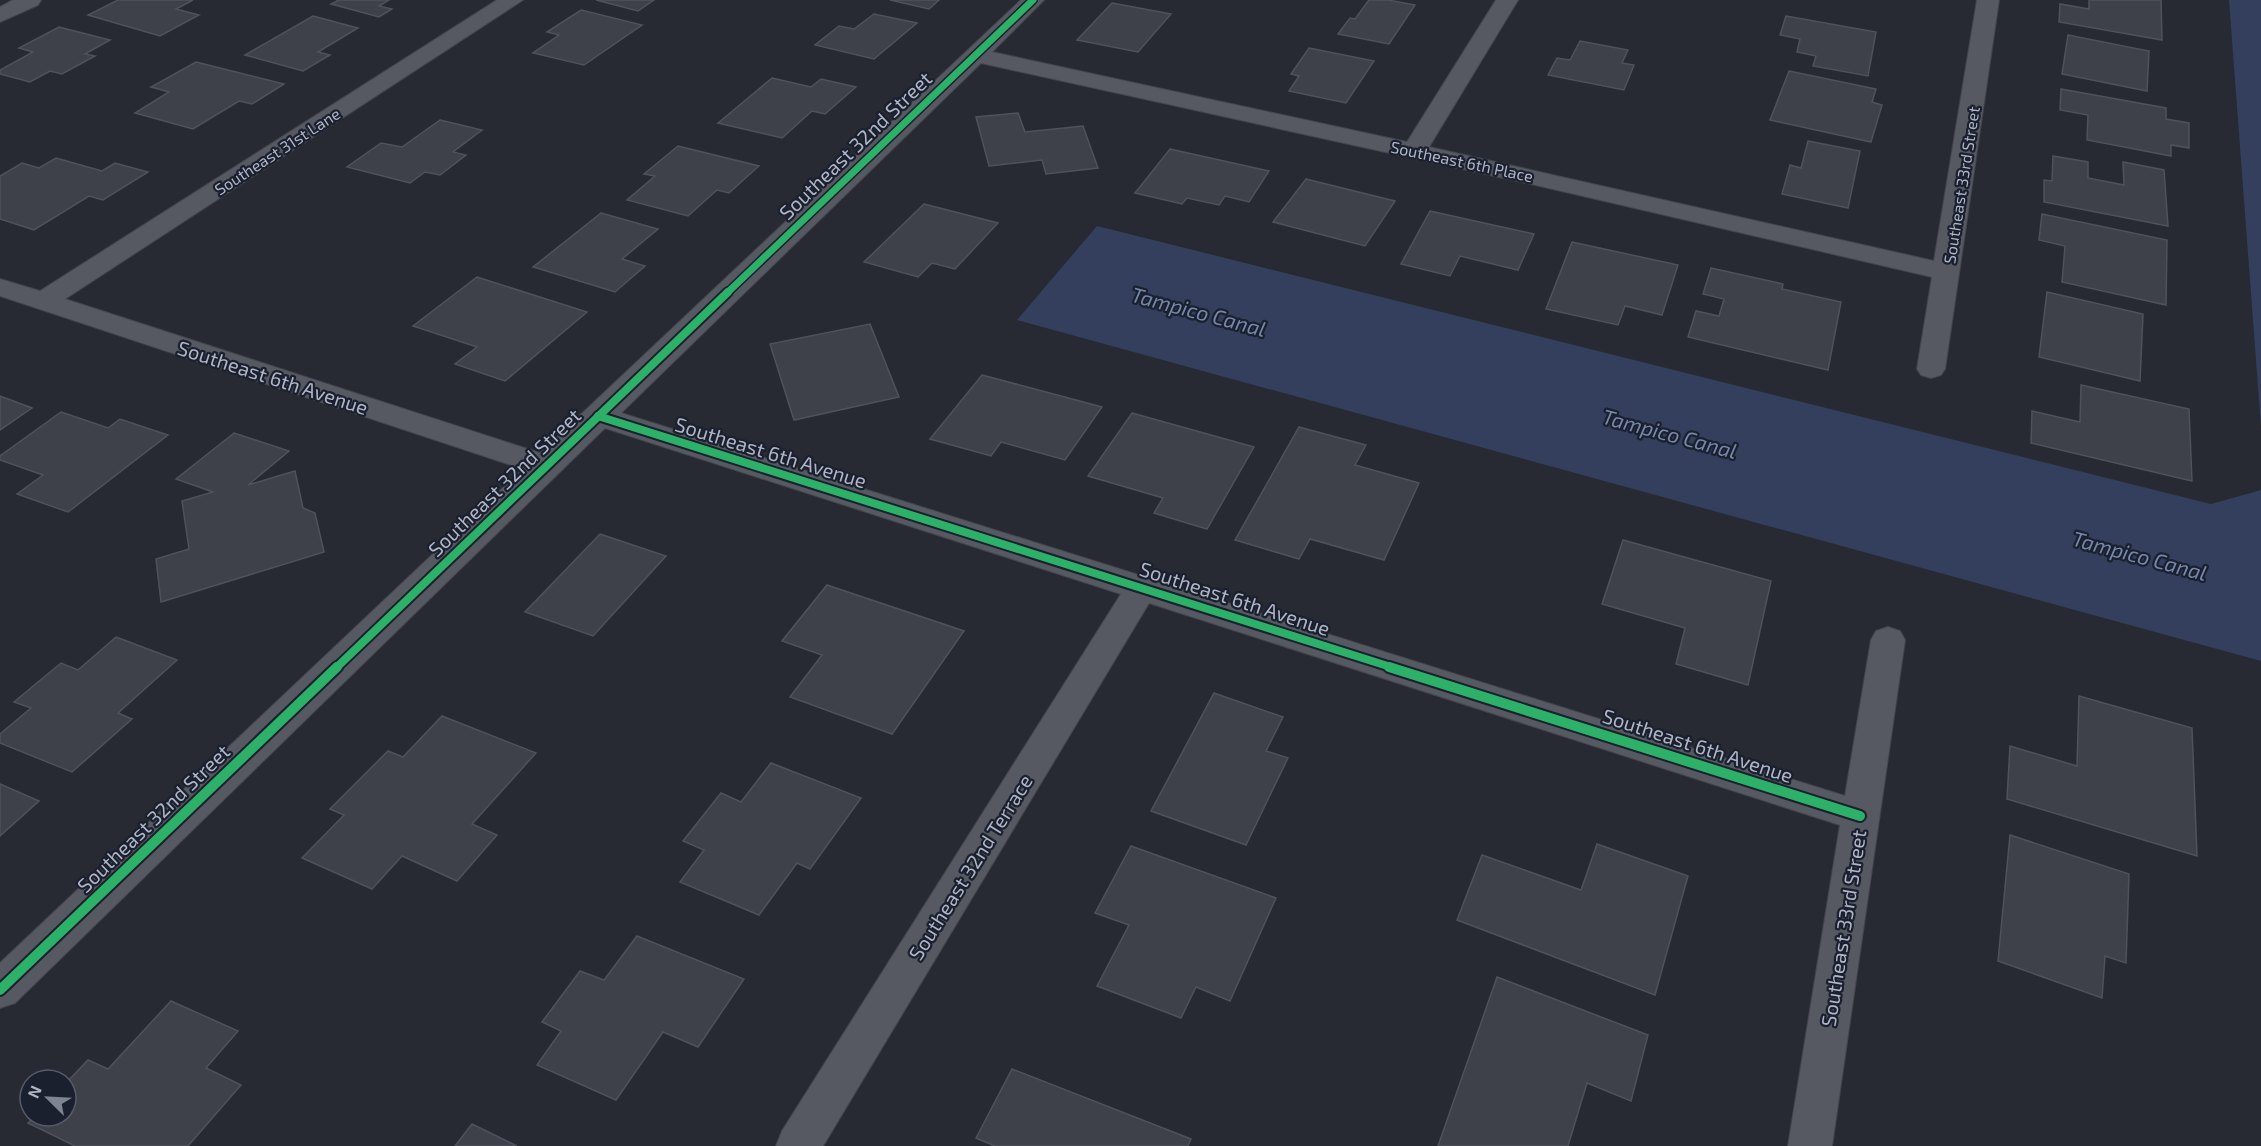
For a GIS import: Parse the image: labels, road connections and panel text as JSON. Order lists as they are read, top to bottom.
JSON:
{
  "streets": {
    "street": [
      "Southeast 32nd Street",
      "Southeast 31st Lane",
      "Southeast 6th Place",
      "Southeast 33rd Street",
      "Southeast 6th Avenue",
      "Southeast 32nd Terrace"
    ]
  },
  "crossings": [
    ["Southeast 32nd Street", "Southeast 6th Place"],
    ["Southeast 32nd Street", "Southeast 6th Avenue"],
    ["Southeast 31st Lane", "Southeast 6th Avenue"],
    ["Southeast 6th Place", "Southeast 33rd Street"],
    ["Southeast 33rd Street", "Southeast 6th Avenue"],
    ["Southeast 6th Avenue", "Southeast 32nd Terrace"]
  ],
  "water": ["Tampico Canal"],
  "north": "top left"
}
